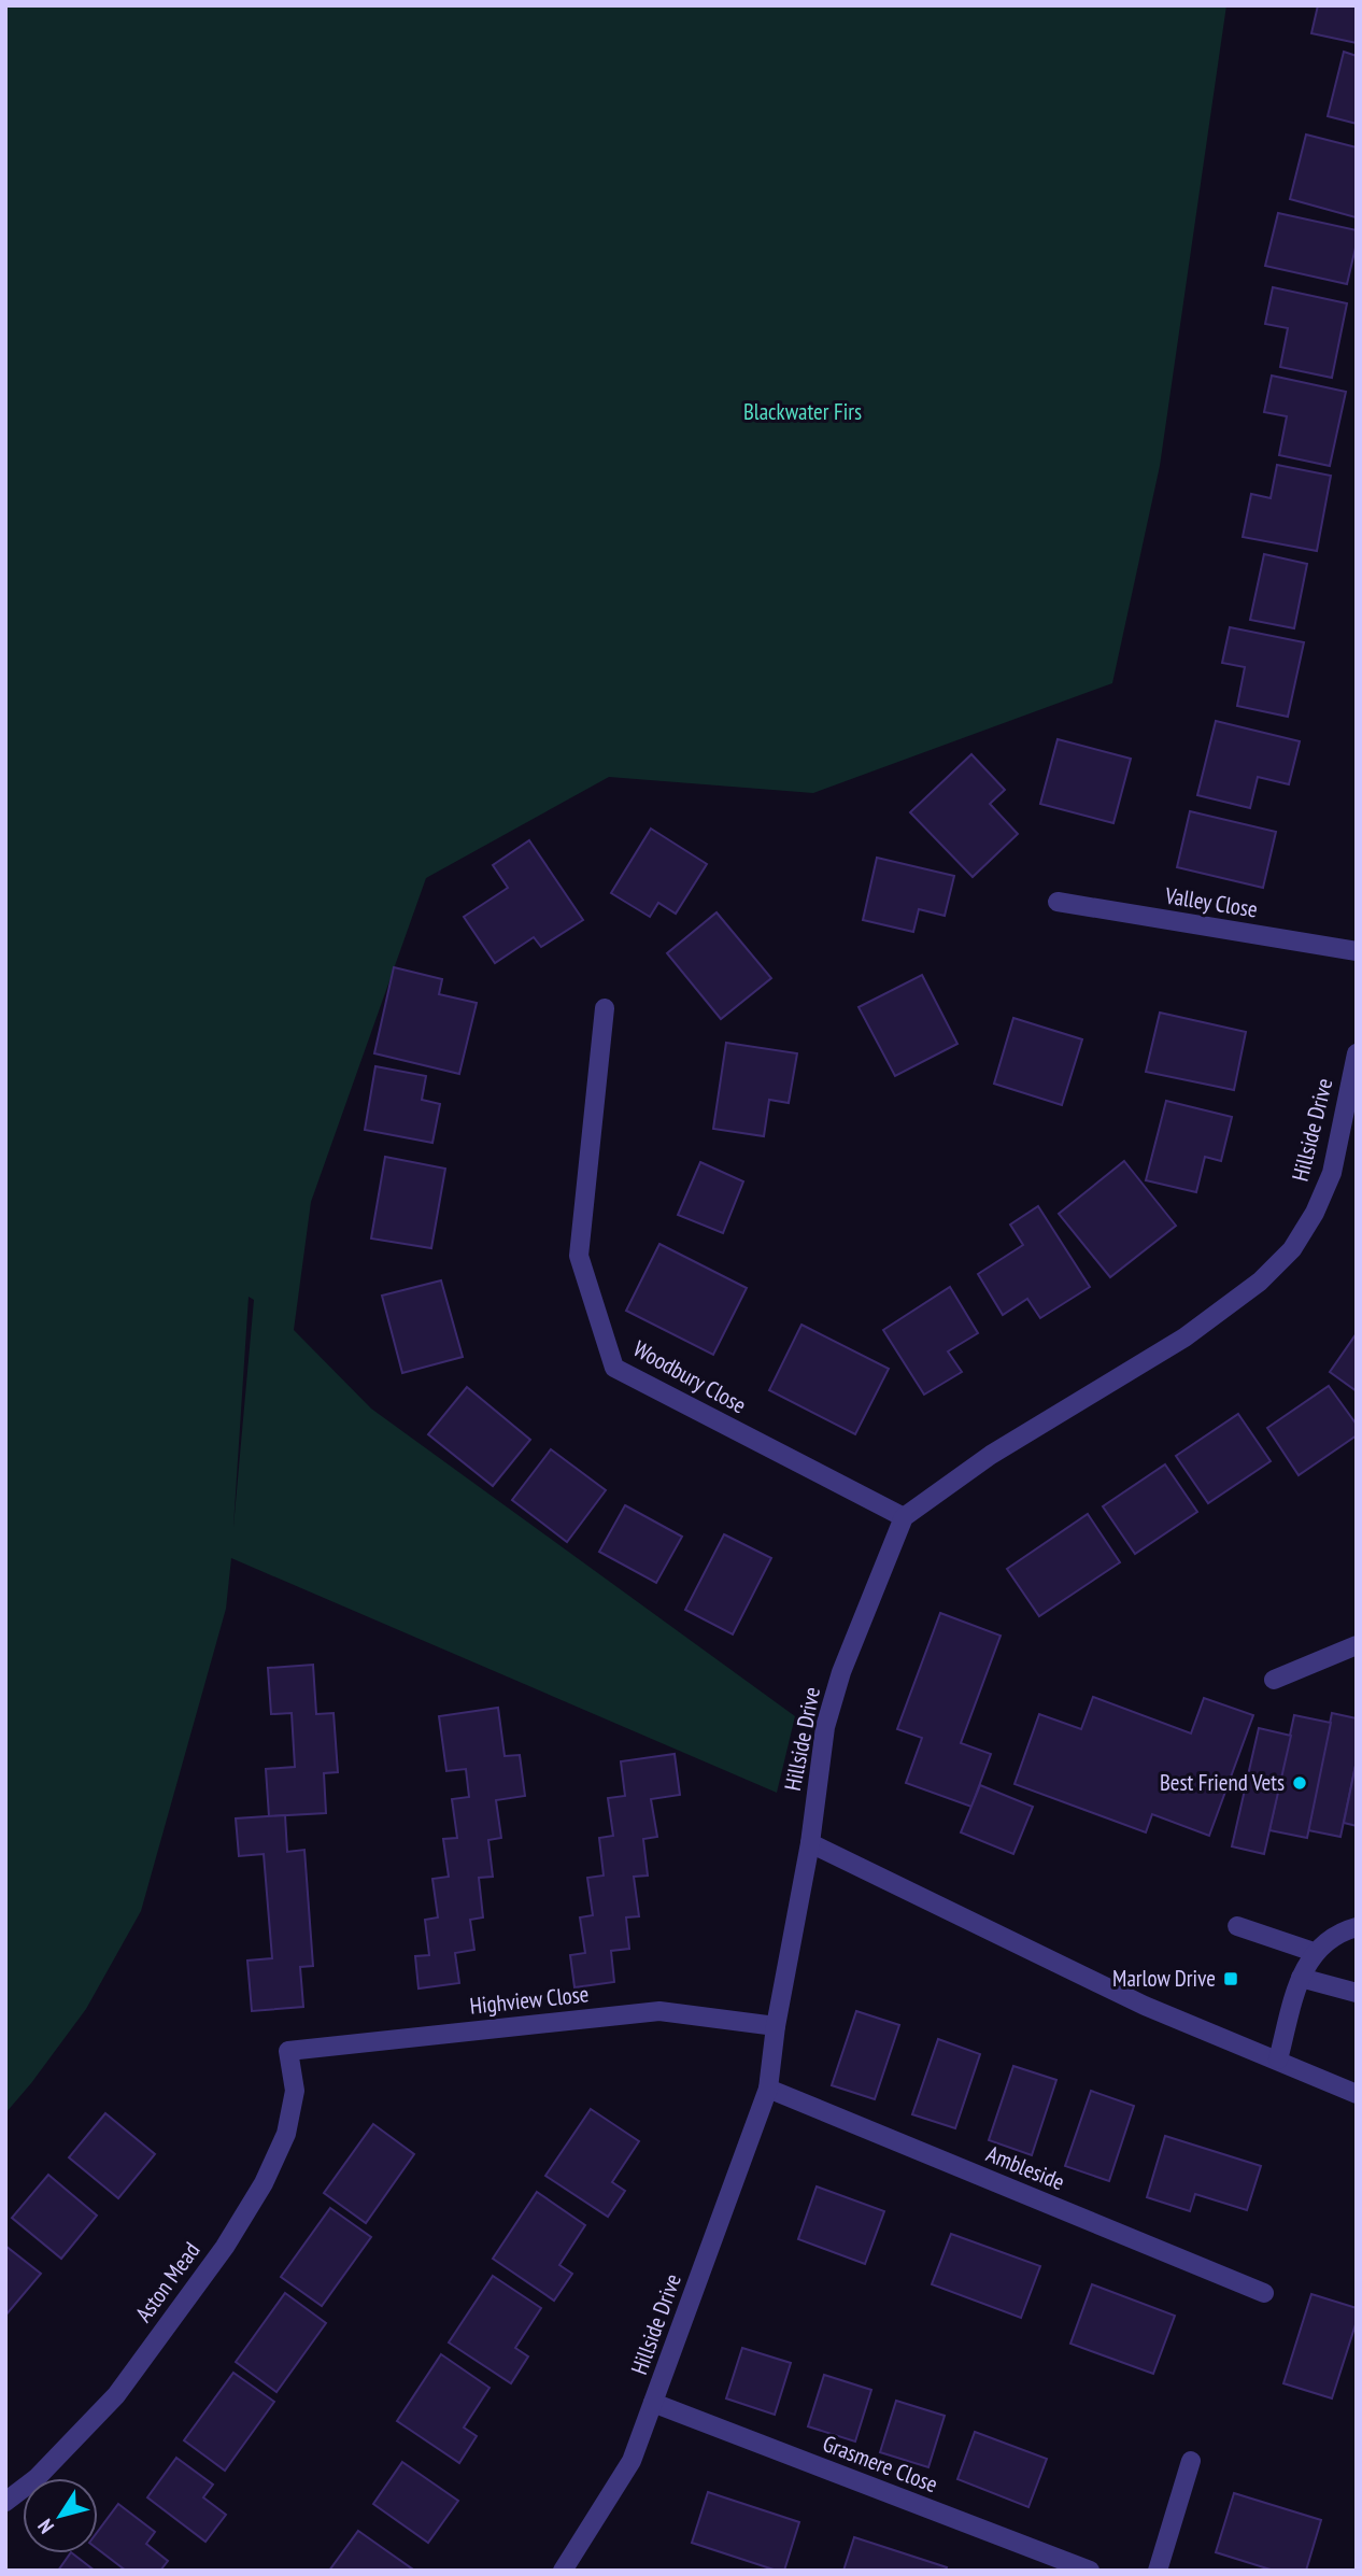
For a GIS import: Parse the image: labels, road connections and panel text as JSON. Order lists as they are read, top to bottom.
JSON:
{
  "streets": {
    "street": [
      "Valley Close",
      "Hillside Drive",
      "Woodbury Close",
      "Highview Close",
      "Ambleside",
      "Aston Mead",
      "Grasmere Close"
    ]
  },
  "crossings": [
    ["Hillside Drive", "Woodbury Close"],
    ["Hillside Drive", "Highview Close"],
    ["Hillside Drive", "Ambleside"],
    ["Hillside Drive", "Grasmere Close"],
    ["Highview Close", "Aston Mead"]
  ],
  "parks": ["Blackwater Firs"],
  "places": {
    "other": ["Best Friend Vets"],
    "transit": ["Marlow Drive"]
  },
  "north": "bottom left"
}
